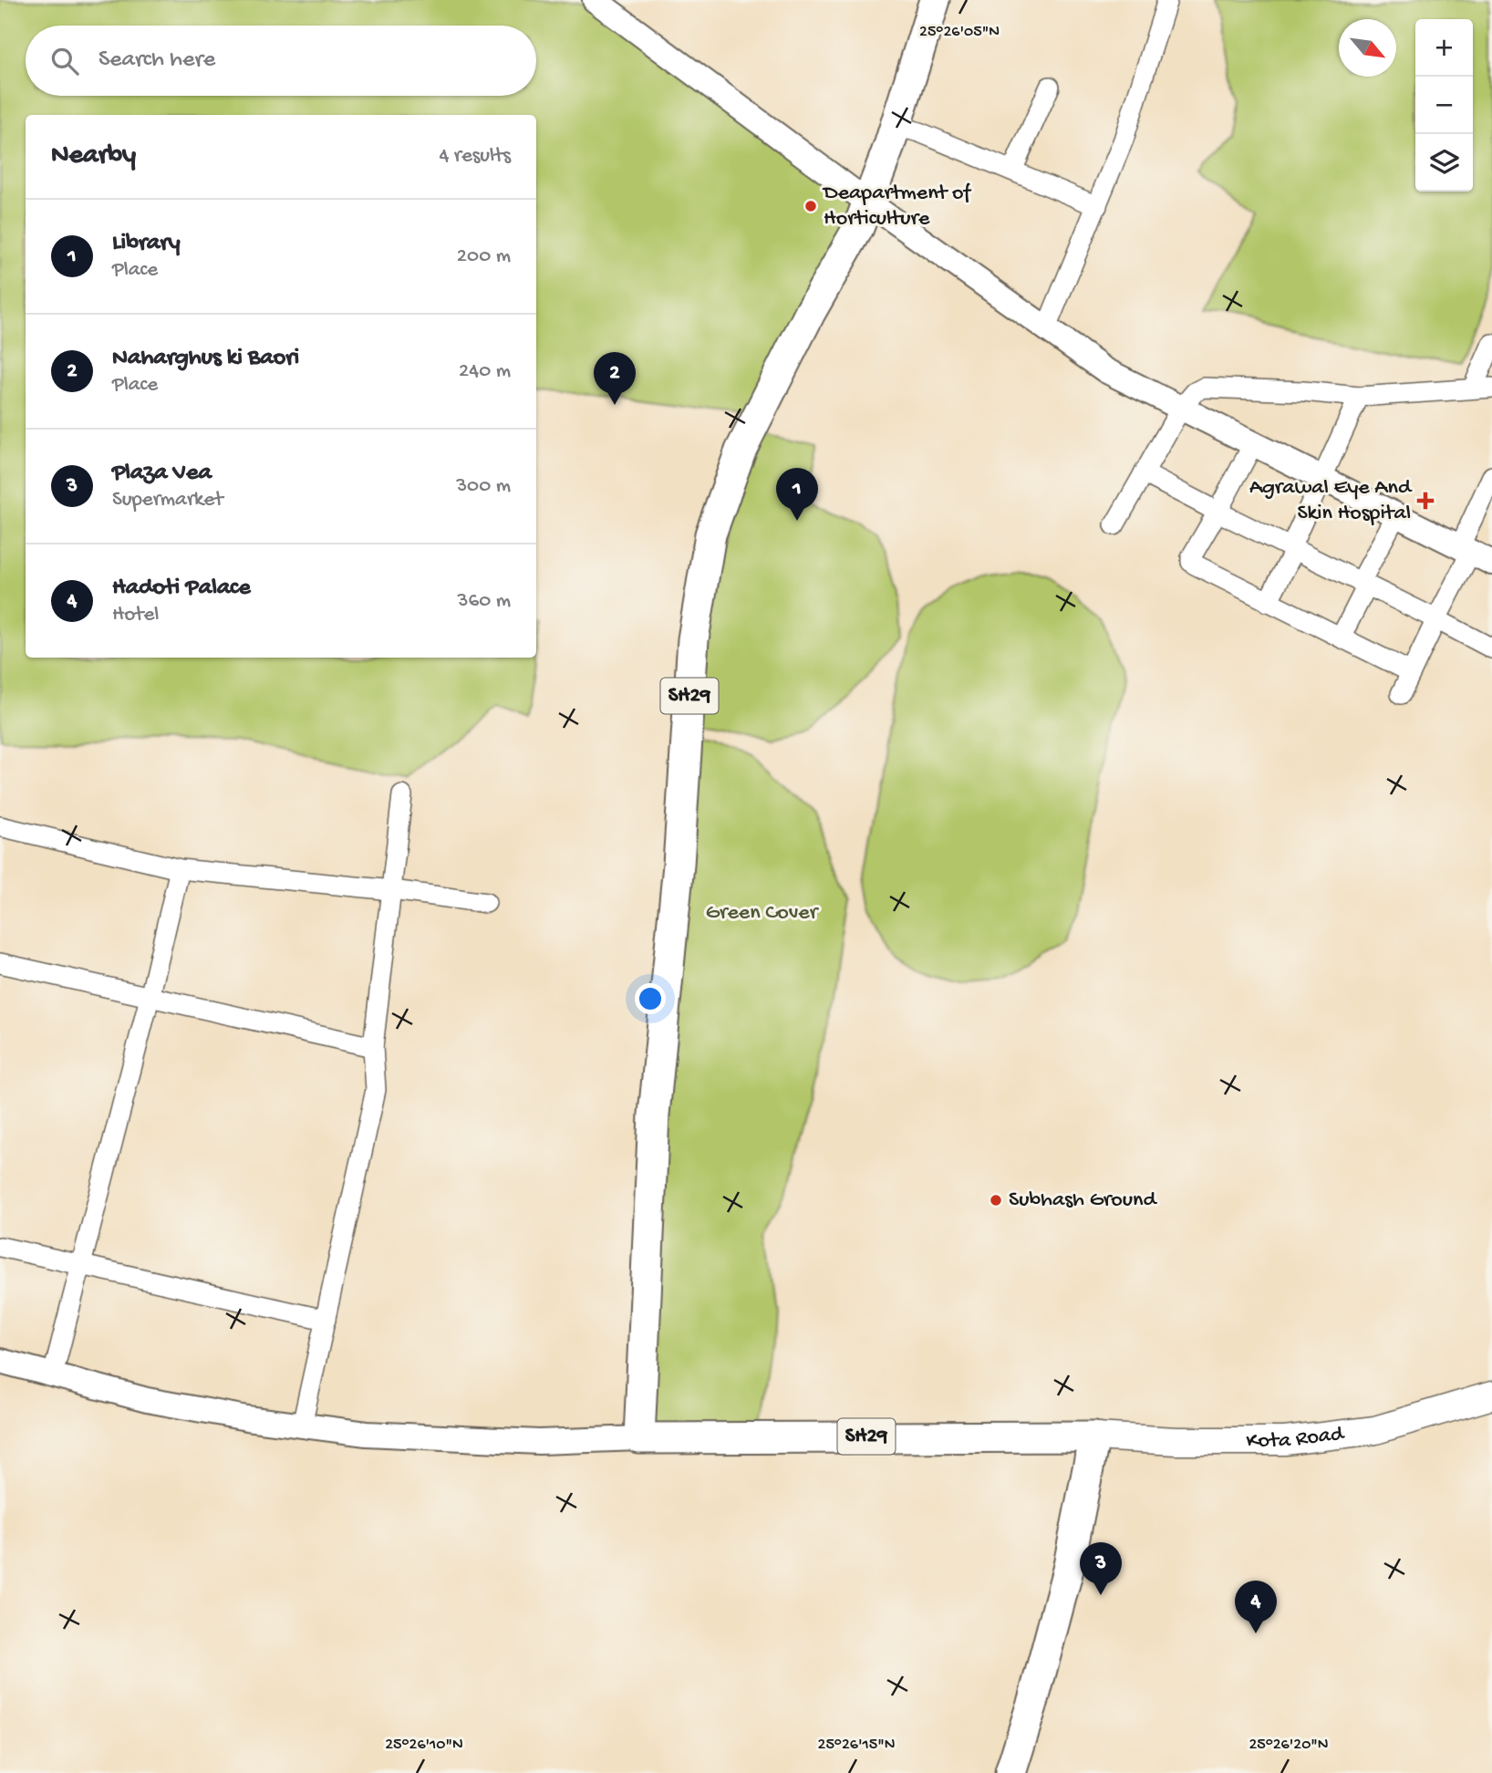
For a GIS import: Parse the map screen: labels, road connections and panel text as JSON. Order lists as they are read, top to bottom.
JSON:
{
  "streets": {
    "main road": ["SH29", "Kota Road"]
  },
  "crossings": [
    ["SH29", "Kota Road"]
  ],
  "parks": ["Green Cover"],
  "places": {
    "other": ["Deapartment of Horticulture", "Subhash Ground"],
    "health": ["Agrawal Eye And Skin Hospital"]
  },
  "north": "bottom right",
  "page": {
    "map_buttons": ["+", "−"],
    "search": "Search here",
    "heading": ["Nearby", "4 results"],
    "list": [
      {
        "mark": "1",
        "name": "Library",
        "note": "Place",
        "value": "200 m"
      },
      {
        "mark": "2",
        "name": "Naharghus ki Baori",
        "note": "Place",
        "value": "240 m"
      },
      {
        "mark": "3",
        "name": "Plaza Vea",
        "note": "Supermarket",
        "value": "300 m"
      },
      {
        "mark": "4",
        "name": "Hadoti Palace",
        "note": "Hotel",
        "value": "360 m"
      }
    ],
    "pins": [
      "2",
      "1",
      "3",
      "4"
    ]
  },
  "coordinates": [
    "25°26'05\"N",
    "25°26'10\"N",
    "25°26'15\"N",
    "25°26'20\"N"
  ]
}
